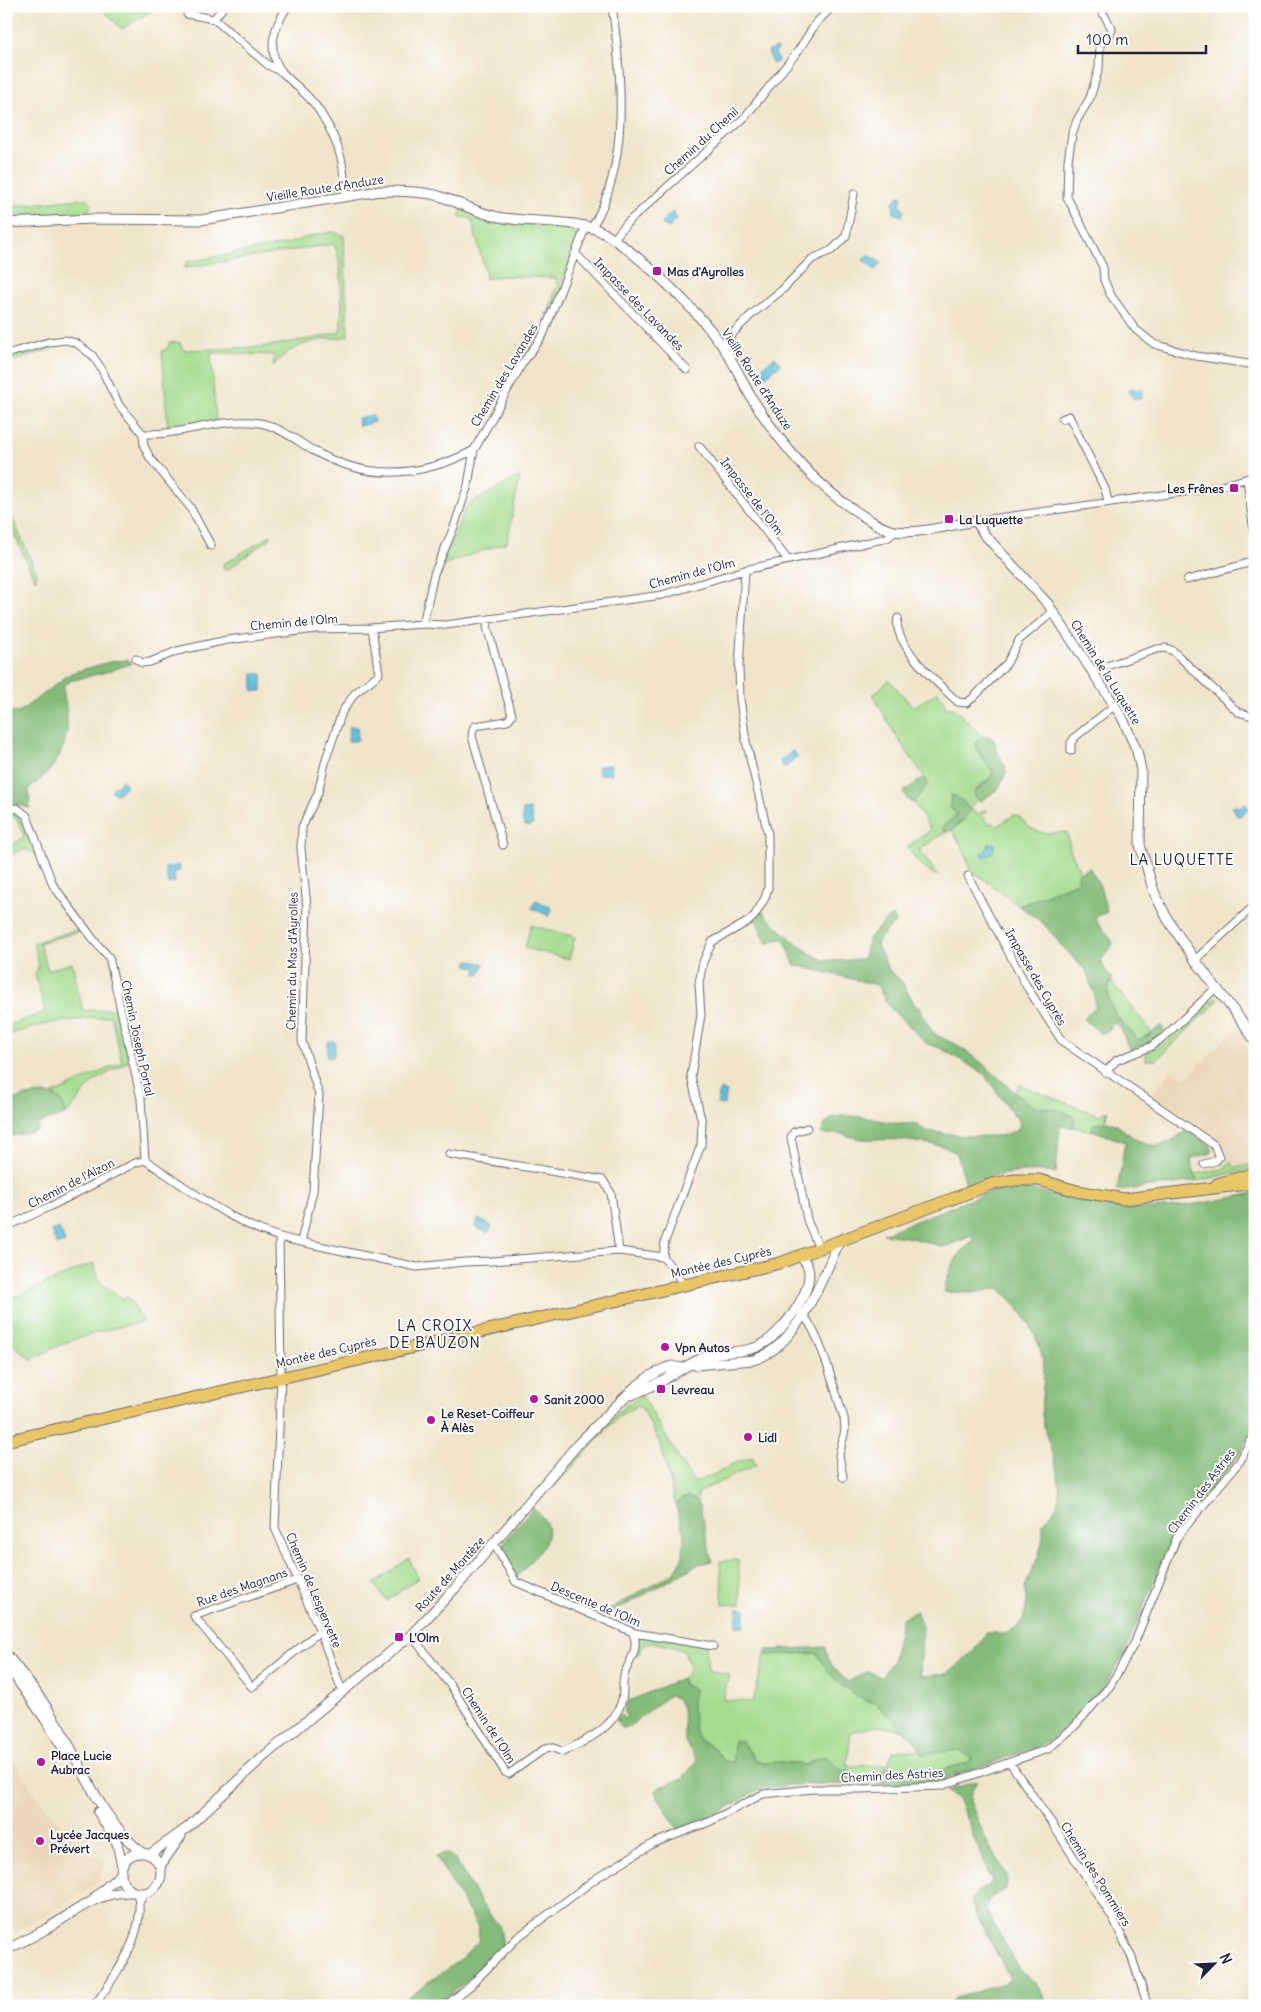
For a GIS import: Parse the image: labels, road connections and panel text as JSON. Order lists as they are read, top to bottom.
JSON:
{
  "streets": {
    "main road": ["Montée des Cyprès"],
    "street": [
      "Chemin du Chenil",
      "Vieille Route d'Anduze",
      "Impasse des Lavandes",
      "Chemin des Lavandes",
      "Impasse de l'Olm",
      "Chemin de l'Olm",
      "Chemin de la Luquette",
      "Chemin du Mas d'Ayrolles",
      "Impasse des Cyprès",
      "Chemin Joseph Portal",
      "Chemin de l'Alzon",
      "Chemin des Astries",
      "Route de Montèze",
      "Rue des Magnans",
      "Chemin de Lespervette",
      "Descente de l'Olm",
      "Chemin des Pommiers"
    ]
  },
  "crossings": [
    ["Chemin du Chenil", "Vieille Route d'Anduze"],
    ["Vieille Route d'Anduze", "Chemin des Lavandes"],
    ["Vieille Route d'Anduze", "Chemin de l'Olm"],
    ["Vieille Route d'Anduze", "Chemin de la Luquette"],
    ["Impasse des Lavandes", "Chemin des Lavandes"],
    ["Chemin des Lavandes", "Chemin de l'Olm"],
    ["Impasse de l'Olm", "Chemin de l'Olm"],
    ["Chemin de l'Olm", "Chemin du Mas d'Ayrolles"],
    ["Chemin de l'Olm", "Route de Montèze"],
    ["Chemin de l'Olm", "Descente de l'Olm"],
    ["Chemin Joseph Portal", "Chemin de l'Alzon"],
    ["Montée des Cyprès", "Route de Montèze"],
    ["Montée des Cyprès", "Chemin de Lespervette"],
    ["Chemin des Astries", "Chemin des Pommiers"],
    ["Route de Montèze", "Chemin de Lespervette"],
    ["Route de Montèze", "Descente de l'Olm"],
    ["Rue des Magnans", "Chemin de Lespervette"]
  ],
  "districts": ["LA LUQUETTE", "LA CROIX DE BAUZON"],
  "places": {
    "transit": [
      "Mas d'Ayrolles",
      "Les Frênes",
      "La Luquette",
      "Levreau",
      "L'Olm"
    ],
    "other": [
      "Vpn Autos",
      "Sanit 2000",
      "Le Reset-Coiffeur À Alès",
      "Lidl",
      "Place Lucie Aubrac",
      "Lycée Jacques Prévert"
    ]
  },
  "scale_bar": "100 m",
  "north": "top right"
}
